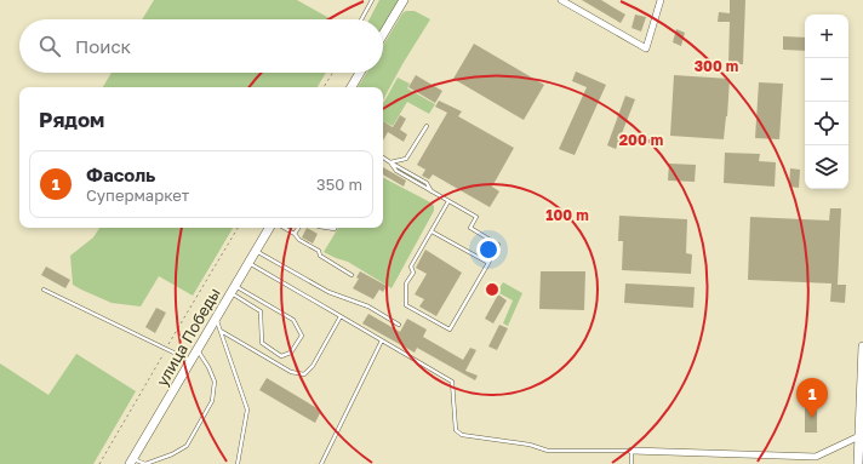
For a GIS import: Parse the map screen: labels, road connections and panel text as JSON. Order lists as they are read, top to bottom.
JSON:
{
  "streets": {
    "main road": ["улица Победы"]
  },
  "page": {
    "map_buttons": ["+", "−"],
    "search": "Поиск",
    "heading": "Рядом",
    "list": [
      {
        "mark": "1",
        "name": "Фасоль",
        "note": "Супермаркет",
        "value": "350 m"
      }
    ],
    "pins": "1"
  },
  "rings": ["300 m", "200 m", "100 m"]
}
